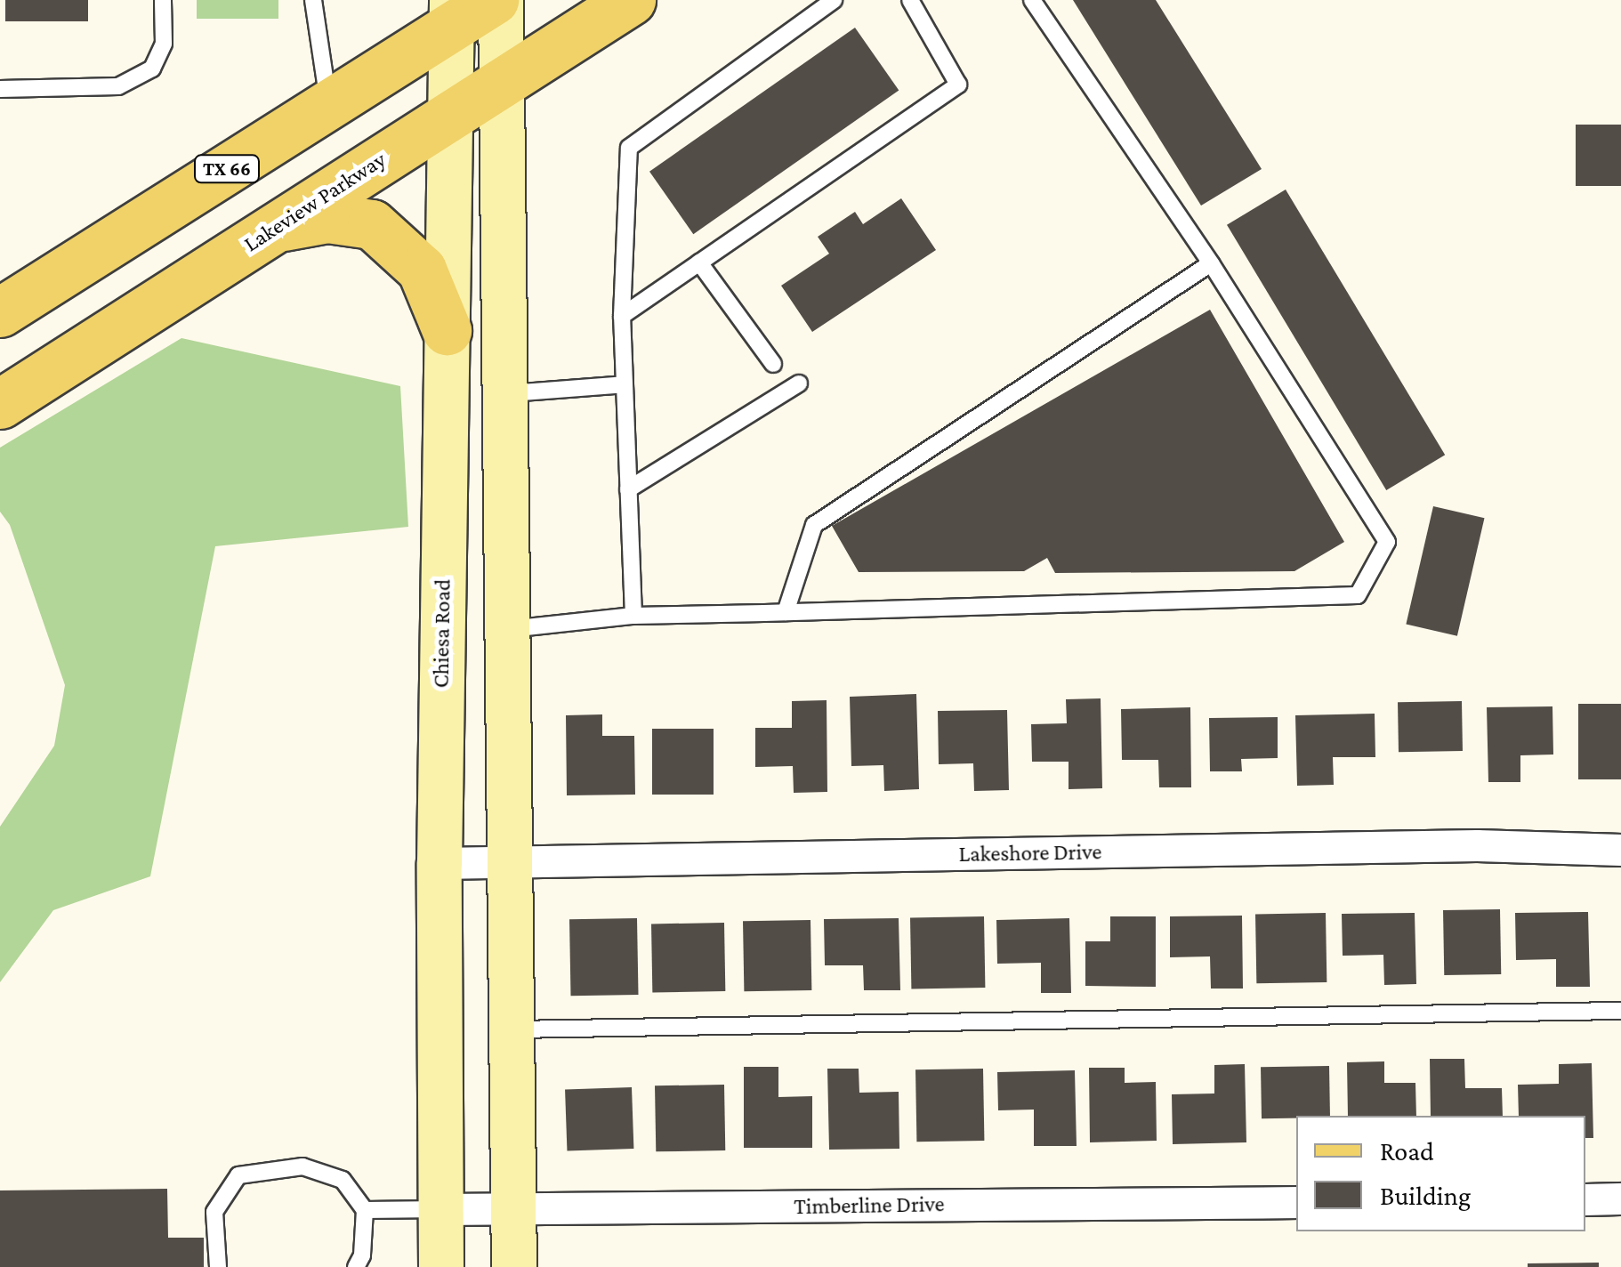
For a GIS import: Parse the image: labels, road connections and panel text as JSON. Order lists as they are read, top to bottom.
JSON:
{
  "streets": {
    "main road": ["TX 66", "Lakeview Parkway", "Chiesa Road"],
    "street": ["Lakeshore Drive", "Timberline Drive"]
  },
  "crossings": [
    ["TX 66", "Chiesa Road"],
    ["Lakeview Parkway", "Chiesa Road"],
    ["Chiesa Road", "Lakeshore Drive"],
    ["Chiesa Road", "Timberline Drive"]
  ],
  "legend": ["Road", "Building"]
}
